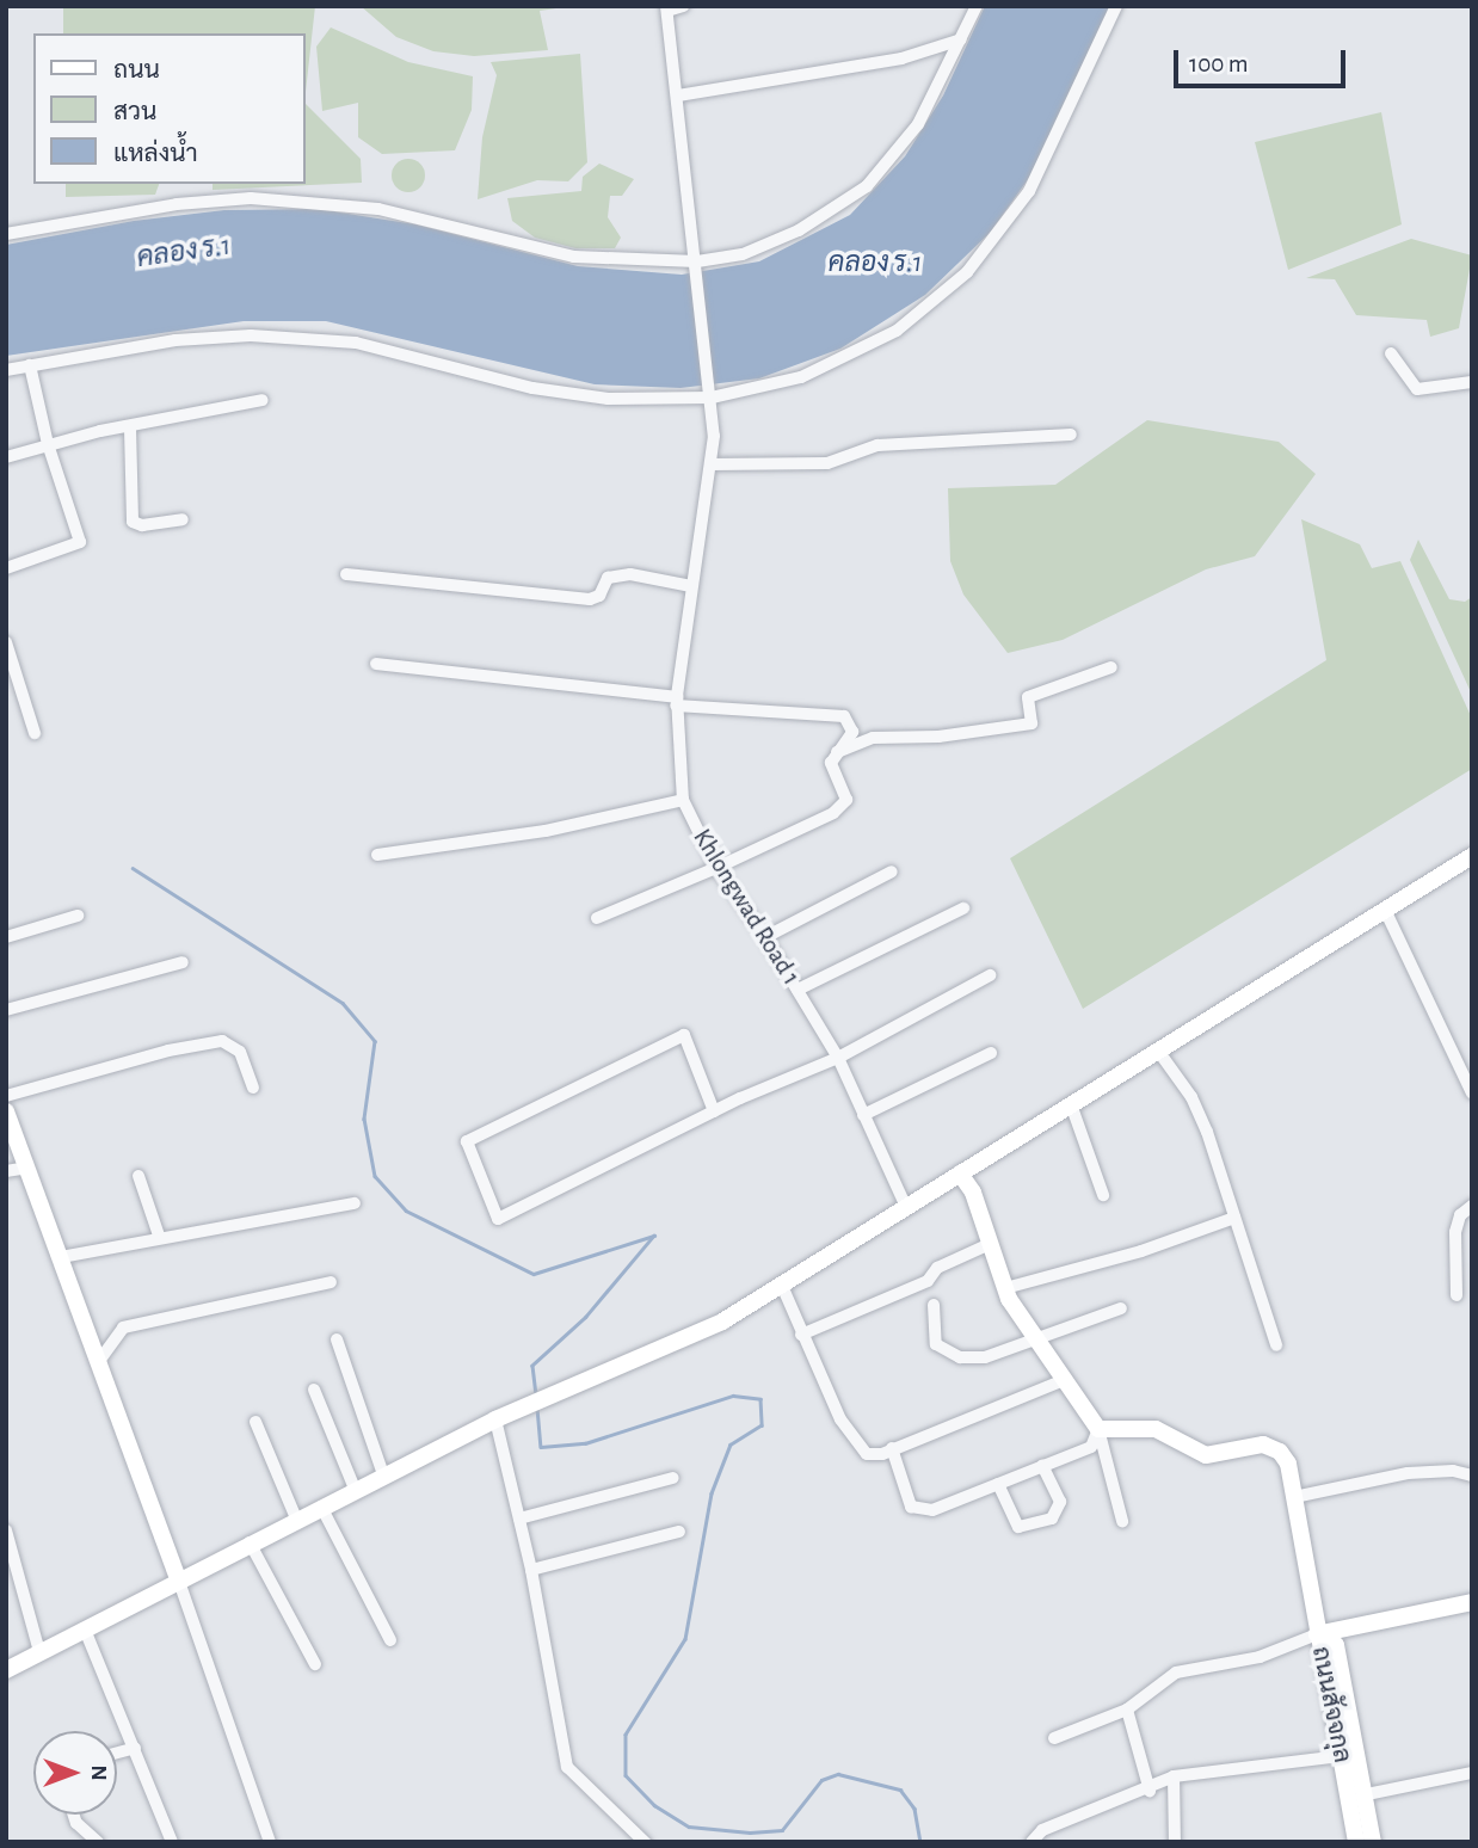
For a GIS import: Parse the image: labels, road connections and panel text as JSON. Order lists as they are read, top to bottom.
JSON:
{
  "streets": {
    "street": ["Khlongwad Road 1", "ถนนสัจจกุล"]
  },
  "water": ["คลอง ร.1"],
  "legend": ["ถนน", "สวน", "แหล่งน้ำ"],
  "scale_bar": "100 m",
  "north": "right"
}
